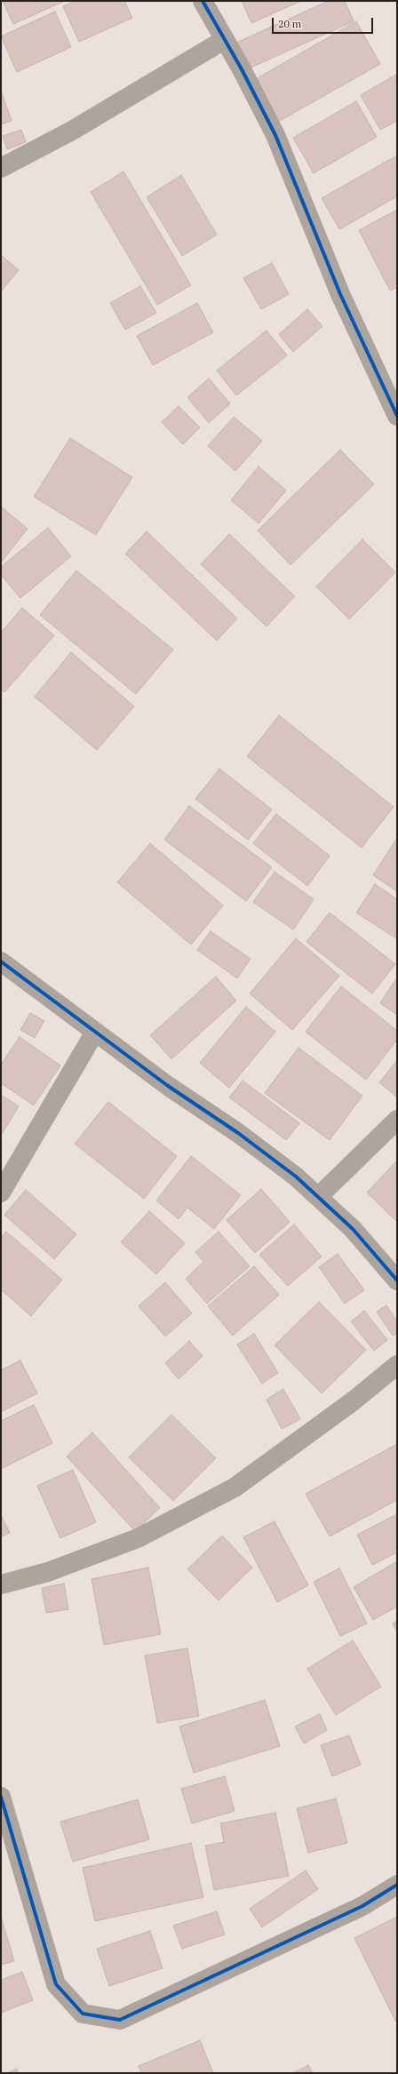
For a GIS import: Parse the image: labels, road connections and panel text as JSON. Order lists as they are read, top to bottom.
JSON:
{
  "scale_bar": "20 m"
}
